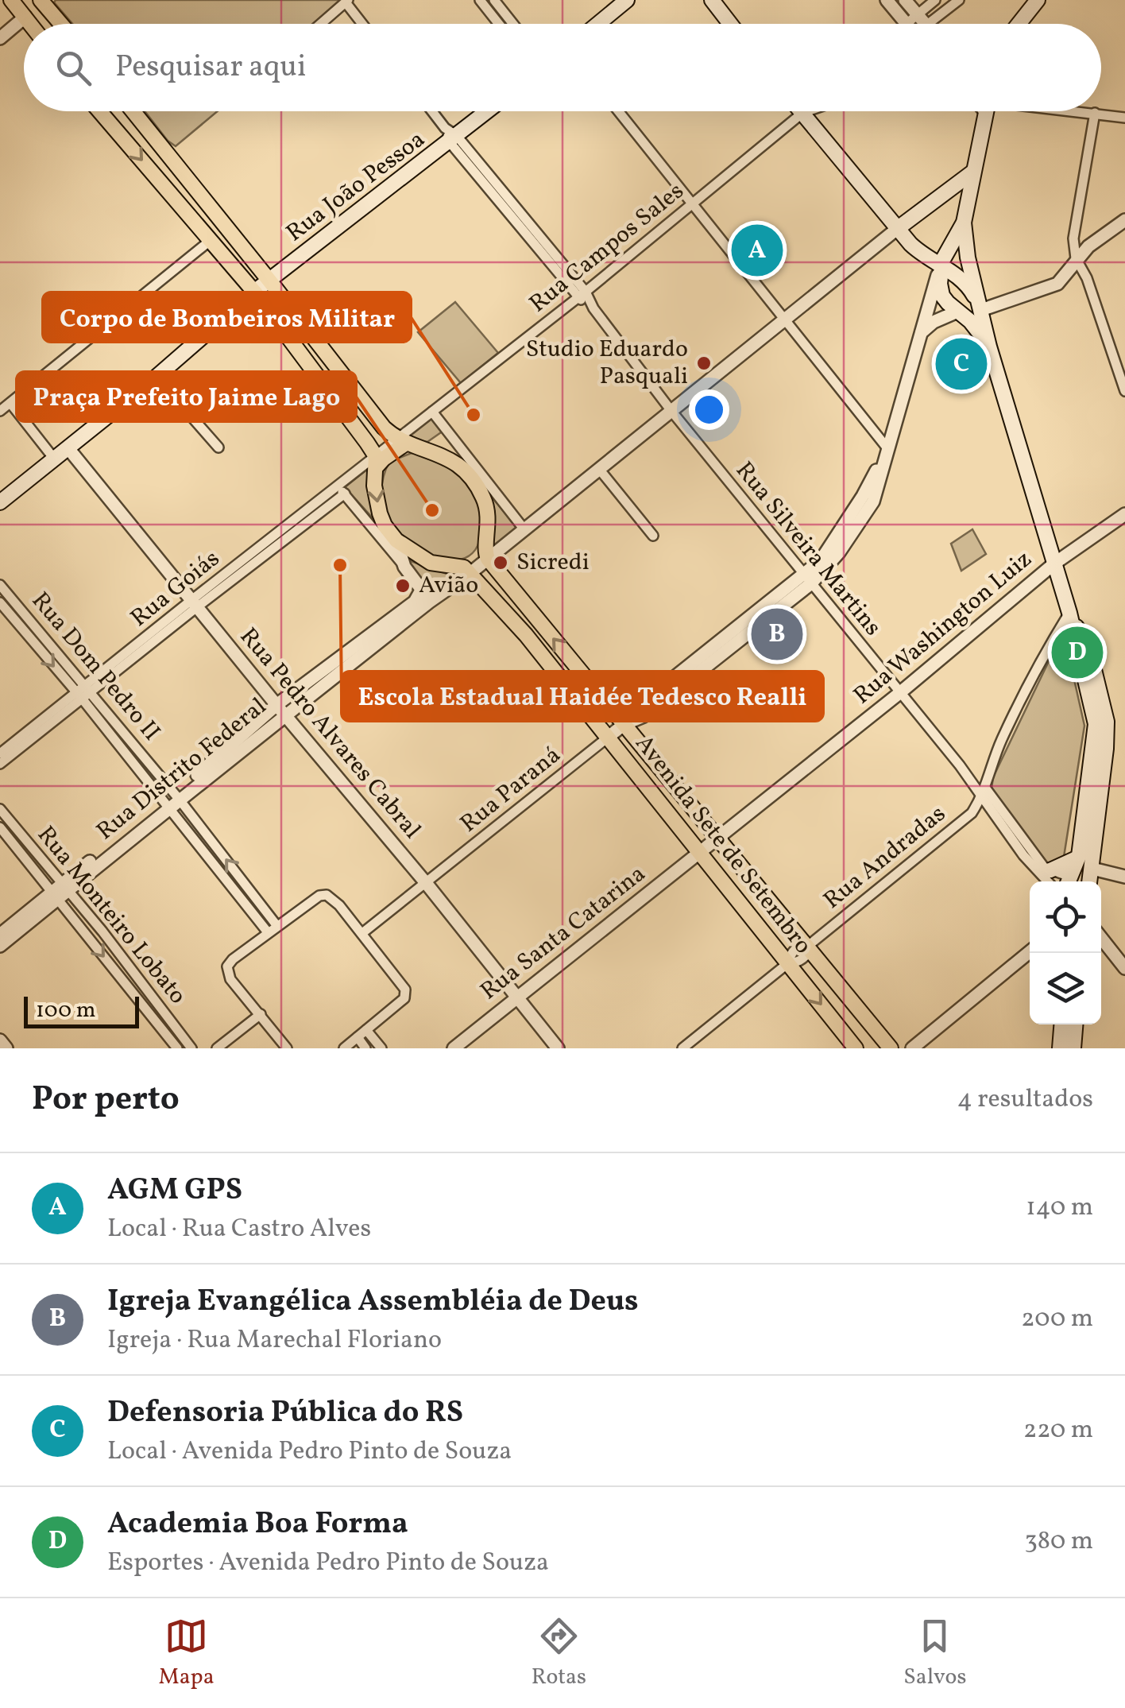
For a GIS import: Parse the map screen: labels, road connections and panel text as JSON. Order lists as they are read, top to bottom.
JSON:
{
  "streets": {
    "main road": ["Rua João Pessoa", "Avenida Sete de Setembro"],
    "street": [
      "Rua Campos Sales",
      "Rua Silveira Martins",
      "Rua Goiás",
      "Rua Washington Luiz",
      "Rua Dom Pedro II",
      "Rua Pedro Alvares Cabral",
      "Rua Distrito Federal",
      "Rua Paraná",
      "Rua Andradas",
      "Rua Monteiro Lobato",
      "Rua Santa Catarina"
    ]
  },
  "crossings": [
    ["Rua João Pessoa", "Rua Silveira Martins"],
    ["Rua João Pessoa", "Rua Pedro Alvares Cabral"],
    ["Rua Campos Sales", "Rua Silveira Martins"],
    ["Rua Campos Sales", "Rua Goiás"],
    ["Rua Campos Sales", "Rua Distrito Federal"],
    ["Rua Campos Sales", "Avenida Sete de Setembro"],
    ["Rua Silveira Martins", "Rua Washington Luiz"],
    ["Rua Silveira Martins", "Rua Andradas"],
    ["Rua Goiás", "Rua Dom Pedro II"],
    ["Rua Goiás", "Rua Pedro Alvares Cabral"],
    ["Rua Goiás", "Rua Distrito Federal"],
    ["Rua Goiás", "Avenida Sete de Setembro"],
    ["Rua Washington Luiz", "Avenida Sete de Setembro"],
    ["Rua Washington Luiz", "Rua Santa Catarina"],
    ["Rua Dom Pedro II", "Rua Distrito Federal"],
    ["Rua Pedro Alvares Cabral", "Rua Distrito Federal"],
    ["Rua Pedro Alvares Cabral", "Rua Paraná"],
    ["Rua Pedro Alvares Cabral", "Rua Santa Catarina"],
    ["Rua Distrito Federal", "Avenida Sete de Setembro"],
    ["Rua Distrito Federal", "Rua Monteiro Lobato"],
    ["Rua Paraná", "Avenida Sete de Setembro"],
    ["Avenida Sete de Setembro", "Rua Andradas"],
    ["Avenida Sete de Setembro", "Rua Santa Catarina"]
  ],
  "places": [
    "Studio Eduardo Pasquali",
    "Corpo de Bombeiros Militar",
    "Praça Prefeito Jaime Lago",
    "Sicredi",
    "Escola Estadual Haidée Tedesco Realli",
    "Avião"
  ],
  "scale_bar": "100 m",
  "page": {
    "search": "Pesquisar aqui",
    "pins": [
      "A",
      "C",
      "B",
      "D"
    ],
    "scale": "100 m",
    "heading": ["Por perto", "4 resultados"],
    "list": [
      {
        "mark": "A",
        "name": "AGM GPS",
        "note": "Local · Rua Castro Alves",
        "value": "140 m"
      },
      {
        "mark": "B",
        "name": "Igreja Evangélica Assembléia de Deus",
        "note": "Igreja · Rua Marechal Floriano",
        "value": "200 m"
      },
      {
        "mark": "C",
        "name": "Defensoria Pública do RS",
        "note": "Local · Avenida Pedro Pinto de Souza",
        "value": "220 m"
      },
      {
        "mark": "D",
        "name": "Academia Boa Forma",
        "note": "Esportes · Avenida Pedro Pinto de Souza",
        "value": "380 m"
      }
    ],
    "nav": ["Mapa", "Rotas", "Salvos"]
  }
}
